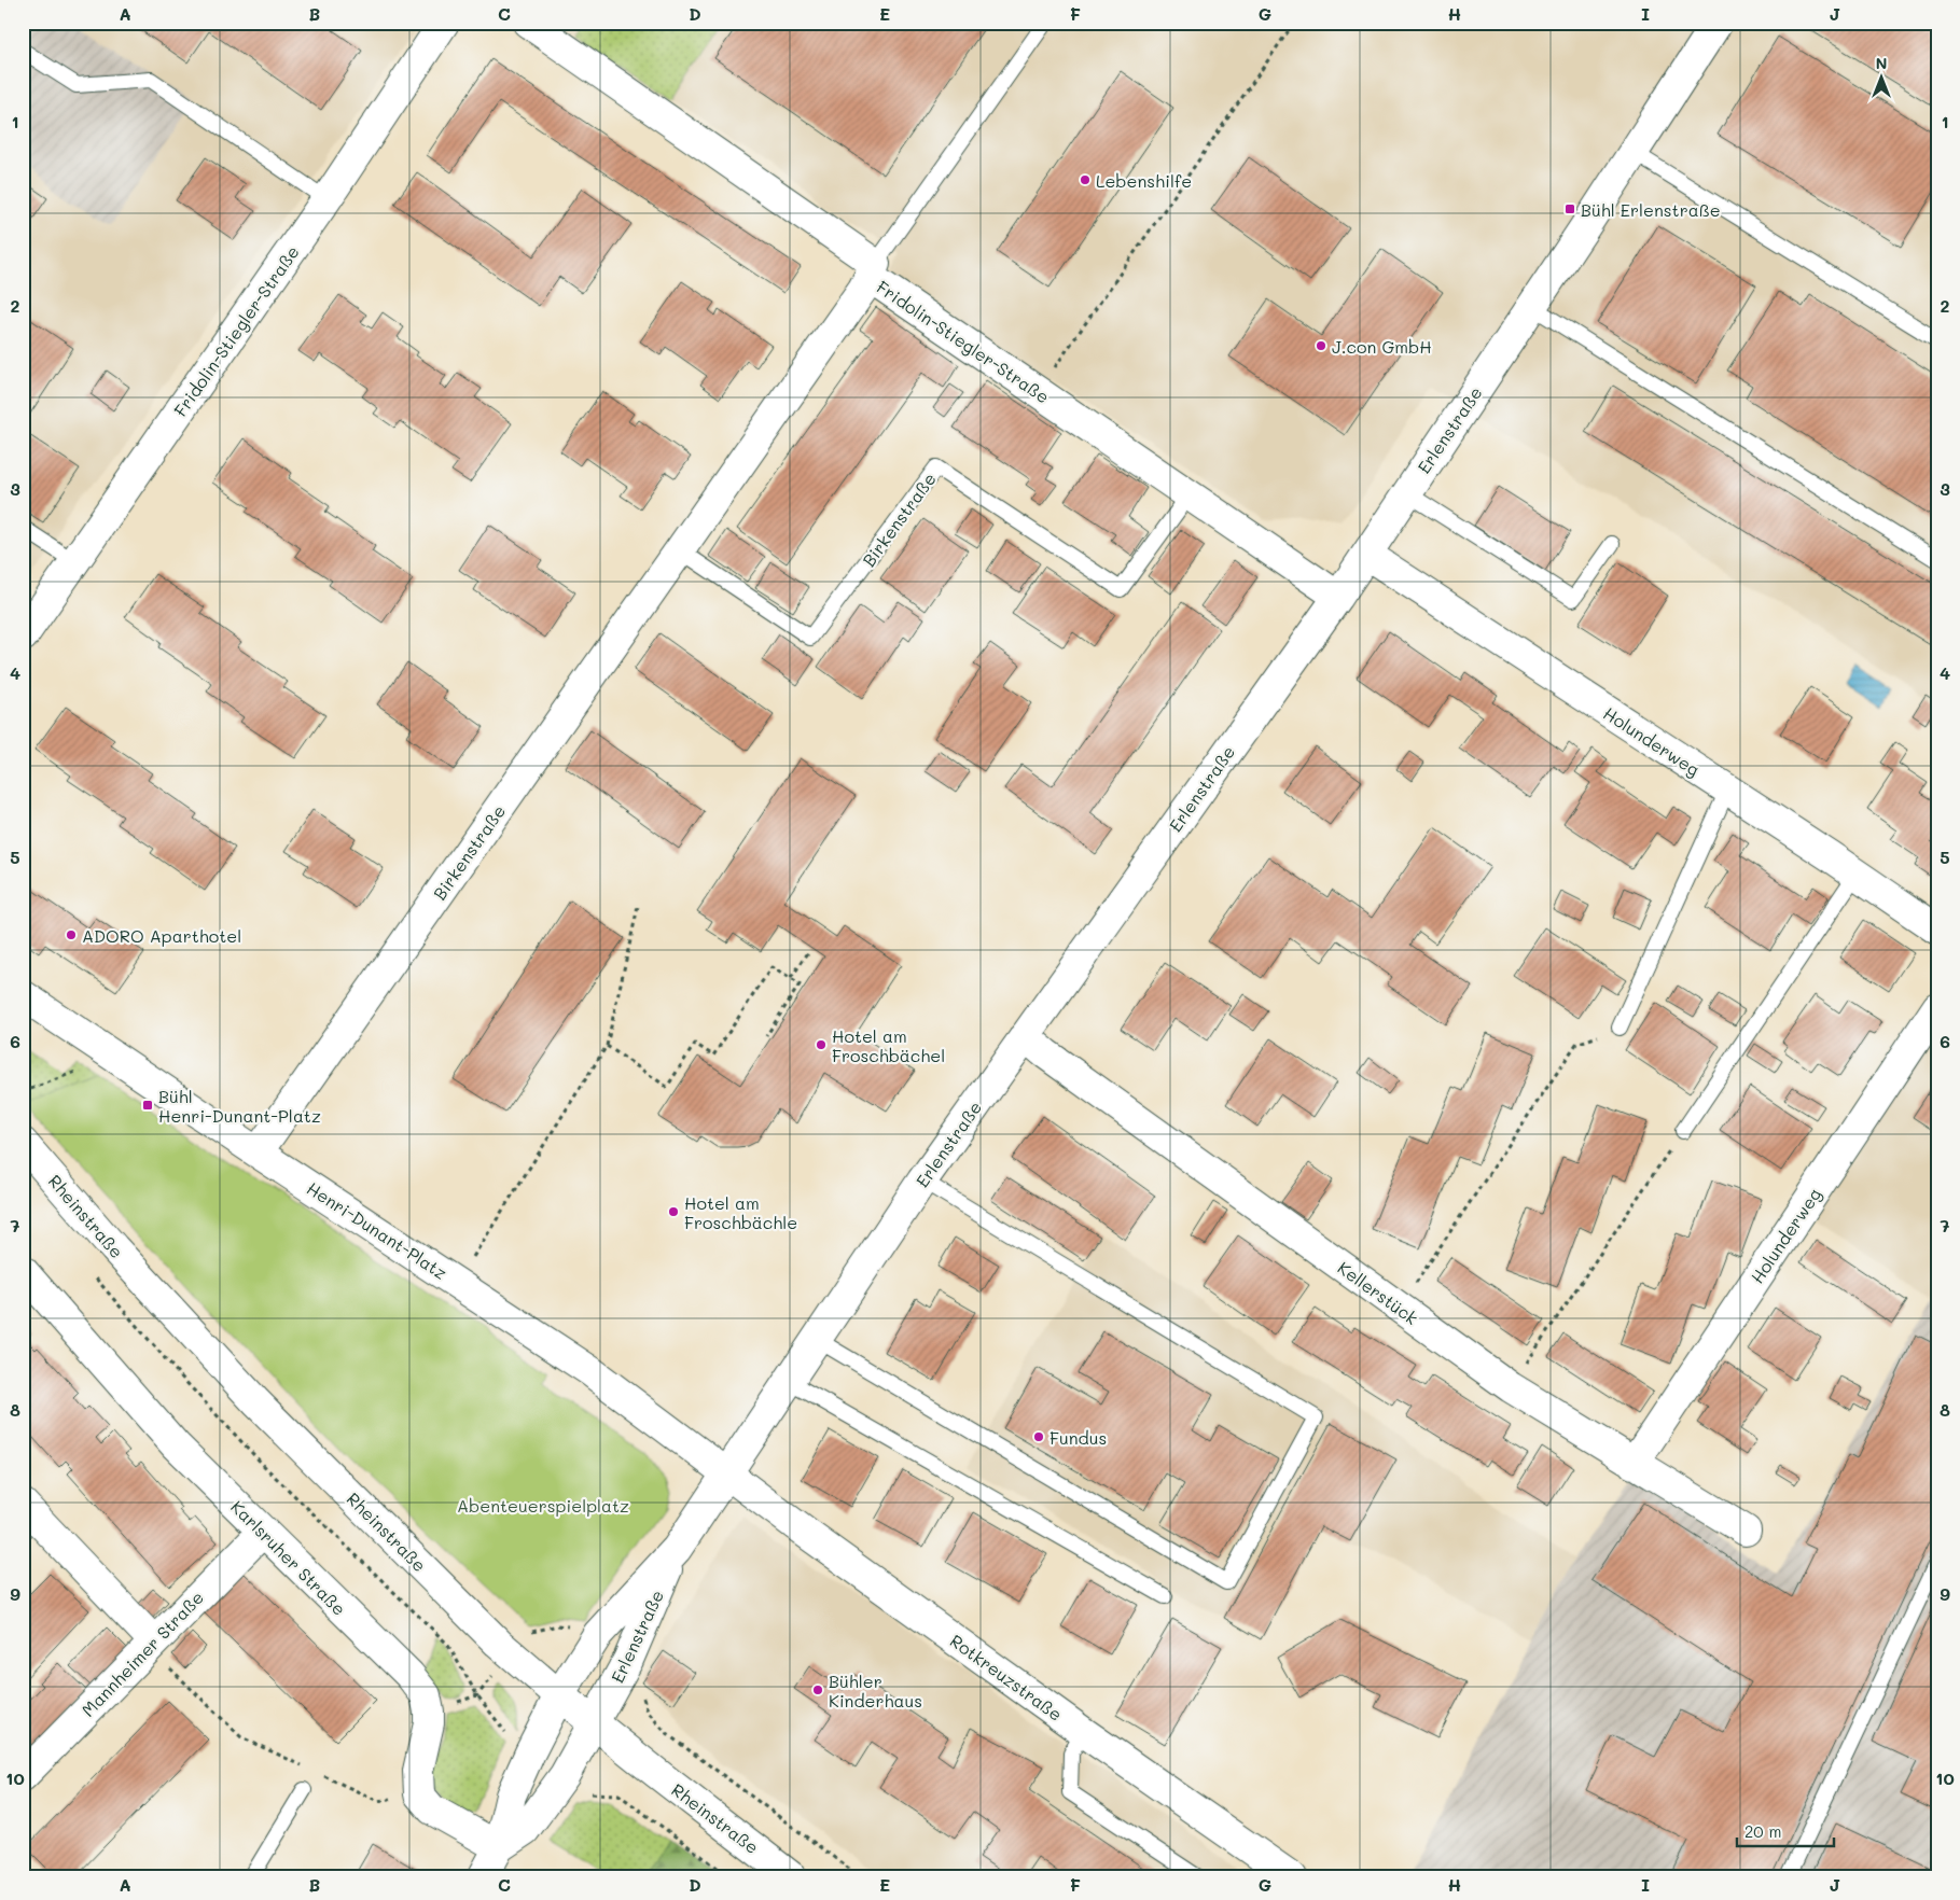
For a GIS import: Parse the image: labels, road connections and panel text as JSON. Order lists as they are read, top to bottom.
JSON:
{
  "streets": {
    "street": [
      "Fridolin-Stiegler-Straße",
      "Erlenstraße",
      "Birkenstraße",
      "Holunderweg",
      "Rheinstraße",
      "Henri-Dunant-Platz",
      "Kellerstück",
      "Karlsruher Straße",
      "Mannheimer Straße",
      "Rotkreuzstraße"
    ]
  },
  "crossings": [
    ["Fridolin-Stiegler-Straße", "Erlenstraße"],
    ["Fridolin-Stiegler-Straße", "Birkenstraße"],
    ["Erlenstraße", "Holunderweg"],
    ["Erlenstraße", "Rheinstraße"],
    ["Erlenstraße", "Henri-Dunant-Platz"],
    ["Erlenstraße", "Kellerstück"],
    ["Erlenstraße", "Rotkreuzstraße"],
    ["Birkenstraße", "Henri-Dunant-Platz"],
    ["Holunderweg", "Kellerstück"],
    ["Henri-Dunant-Platz", "Rotkreuzstraße"],
    ["Karlsruher Straße", "Mannheimer Straße"]
  ],
  "parks": ["Abenteuerspielplatz"],
  "places": {
    "other": [
      "Lebenshilfe",
      "J.con GmbH",
      "ADORO Aparthotel",
      "Hotel am Froschbächel",
      "Hotel am Froschbächle",
      "Fundus",
      "Bühler Kinderhaus"
    ],
    "transit": ["Bühl Erlenstraße", "Bühl Henri-Dunant-Platz"]
  },
  "scale_bar": "20 m",
  "north": "top",
  "grid": {
    "columns": [
      "A",
      "B",
      "C",
      "D",
      "E",
      "F",
      "G",
      "H",
      "I",
      "J"
    ],
    "rows": [
      "1",
      "2",
      "3",
      "4",
      "5",
      "6",
      "7",
      "8",
      "9",
      "10"
    ]
  }
}
